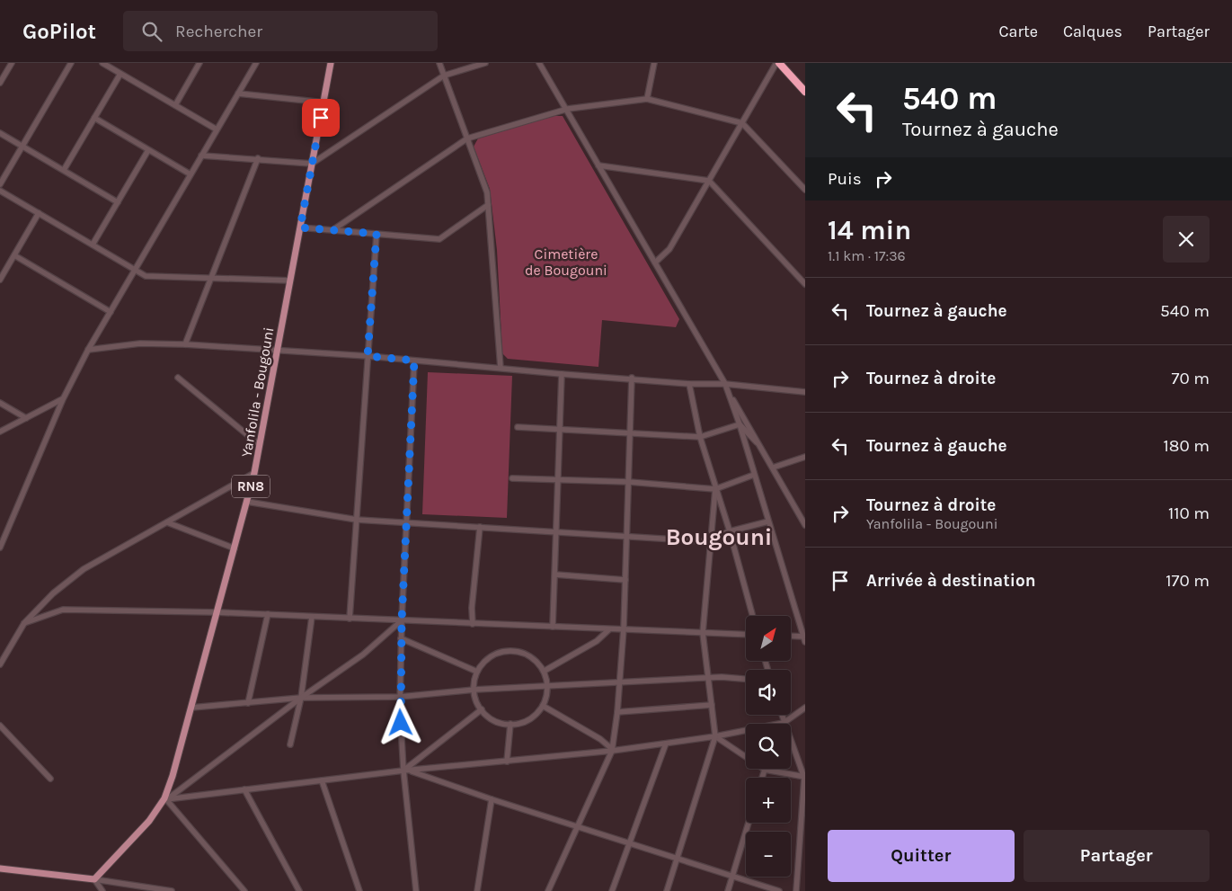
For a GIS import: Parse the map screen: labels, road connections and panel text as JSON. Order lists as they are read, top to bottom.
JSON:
{
  "streets": {
    "main road": ["Yanfolila - Bougouni", "RN8"]
  },
  "districts": ["Bougouni"],
  "parks": ["Cimetière de Bougouni"],
  "north": "top right",
  "page": {
    "header": "GoPilot",
    "search": "Rechercher",
    "nav": ["Carte", "Calques", "Partager"],
    "turn": ["540 m", "Tournez à gauche"],
    "then": "Puis",
    "heading": ["14 min", "1.1 km · 17:36"],
    "list": [
      {
        "name": "Tournez à gauche",
        "value": "540 m"
      },
      {
        "name": "Tournez à droite",
        "value": "70 m"
      },
      {
        "name": "Tournez à gauche",
        "value": "180 m"
      },
      {
        "name": "Tournez à droite",
        "note": "Yanfolila - Bougouni",
        "value": "110 m"
      },
      {
        "name": "Arrivée à destination",
        "value": "170 m"
      }
    ],
    "map_buttons": ["+", "−"],
    "buttons": ["Quitter", "Partager"]
  }
}
